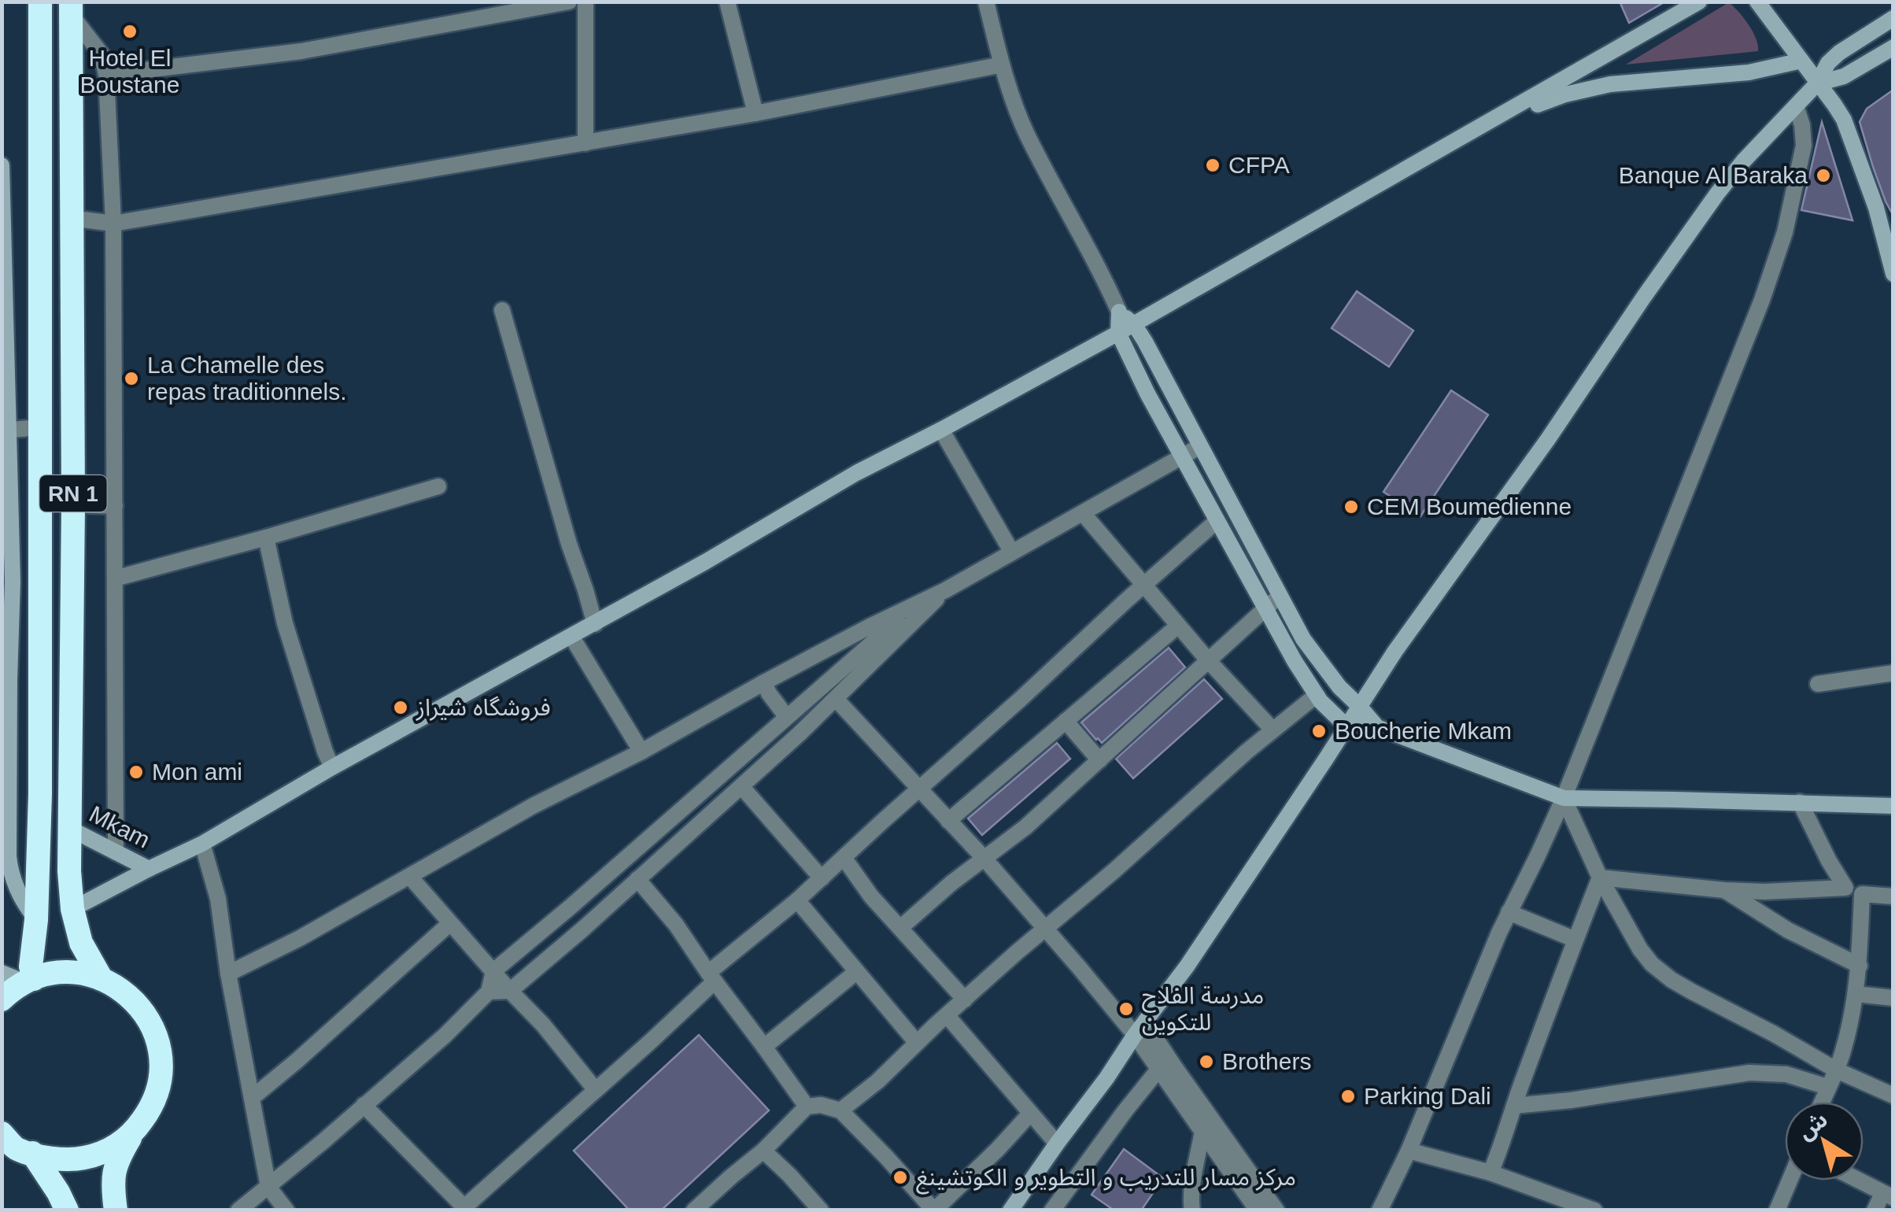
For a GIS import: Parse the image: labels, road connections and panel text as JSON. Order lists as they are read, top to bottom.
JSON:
{
  "streets": {
    "highway": ["RN 1"],
    "street": ["Mkam"]
  },
  "crossings": [
    ["RN 1", "Mkam"]
  ],
  "places": [
    "Hotel El Boustane",
    "CFPA",
    "Banque Al Baraka",
    "La Chamelle des repas traditionnels.",
    "CEM Boumedienne",
    "فروشگاه شيراز",
    "Boucherie Mkam",
    "Mon ami",
    "مدرسة الفلاح للتكوين",
    "Brothers",
    "Parking Dali",
    "مركز مسار للتدريب و التطوير و الكوتشينغ"
  ],
  "north": "top left"
}
